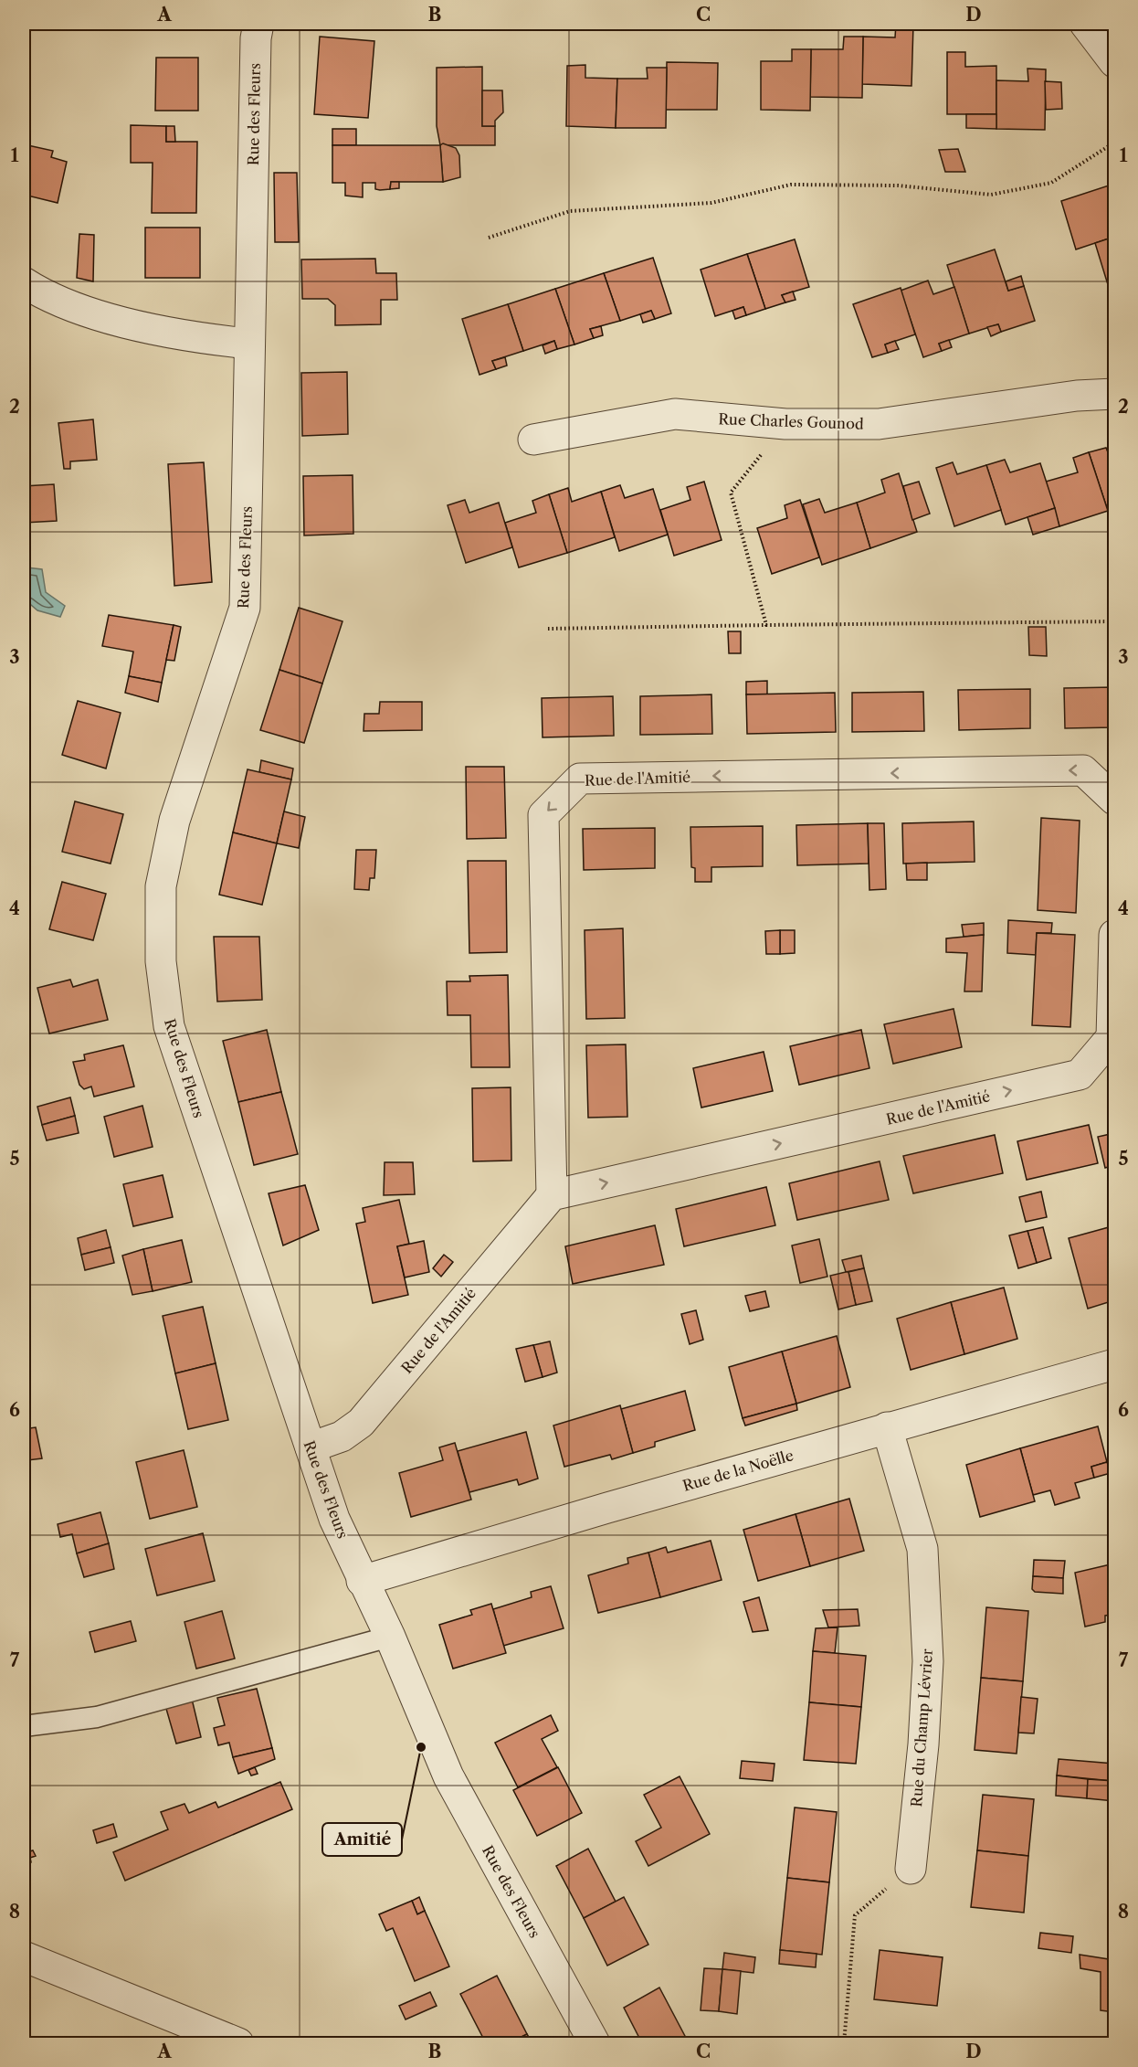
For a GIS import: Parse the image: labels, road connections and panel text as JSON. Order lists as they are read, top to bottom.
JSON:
{
  "streets": {
    "street": [
      "Rue des Fleurs",
      "Rue Charles Gounod",
      "Rue de l'Amitié",
      "Rue de la Noëlle",
      "Rue du Champ Lévrier"
    ]
  },
  "crossings": [
    ["Rue des Fleurs", "Rue de l'Amitié"],
    ["Rue des Fleurs", "Rue de la Noëlle"],
    ["Rue de la Noëlle", "Rue du Champ Lévrier"]
  ],
  "places": ["Amitié"],
  "grid": {
    "columns": [
      "A",
      "B",
      "C",
      "D"
    ],
    "rows": [
      "1",
      "2",
      "3",
      "4",
      "5",
      "6",
      "7",
      "8"
    ]
  }
}
